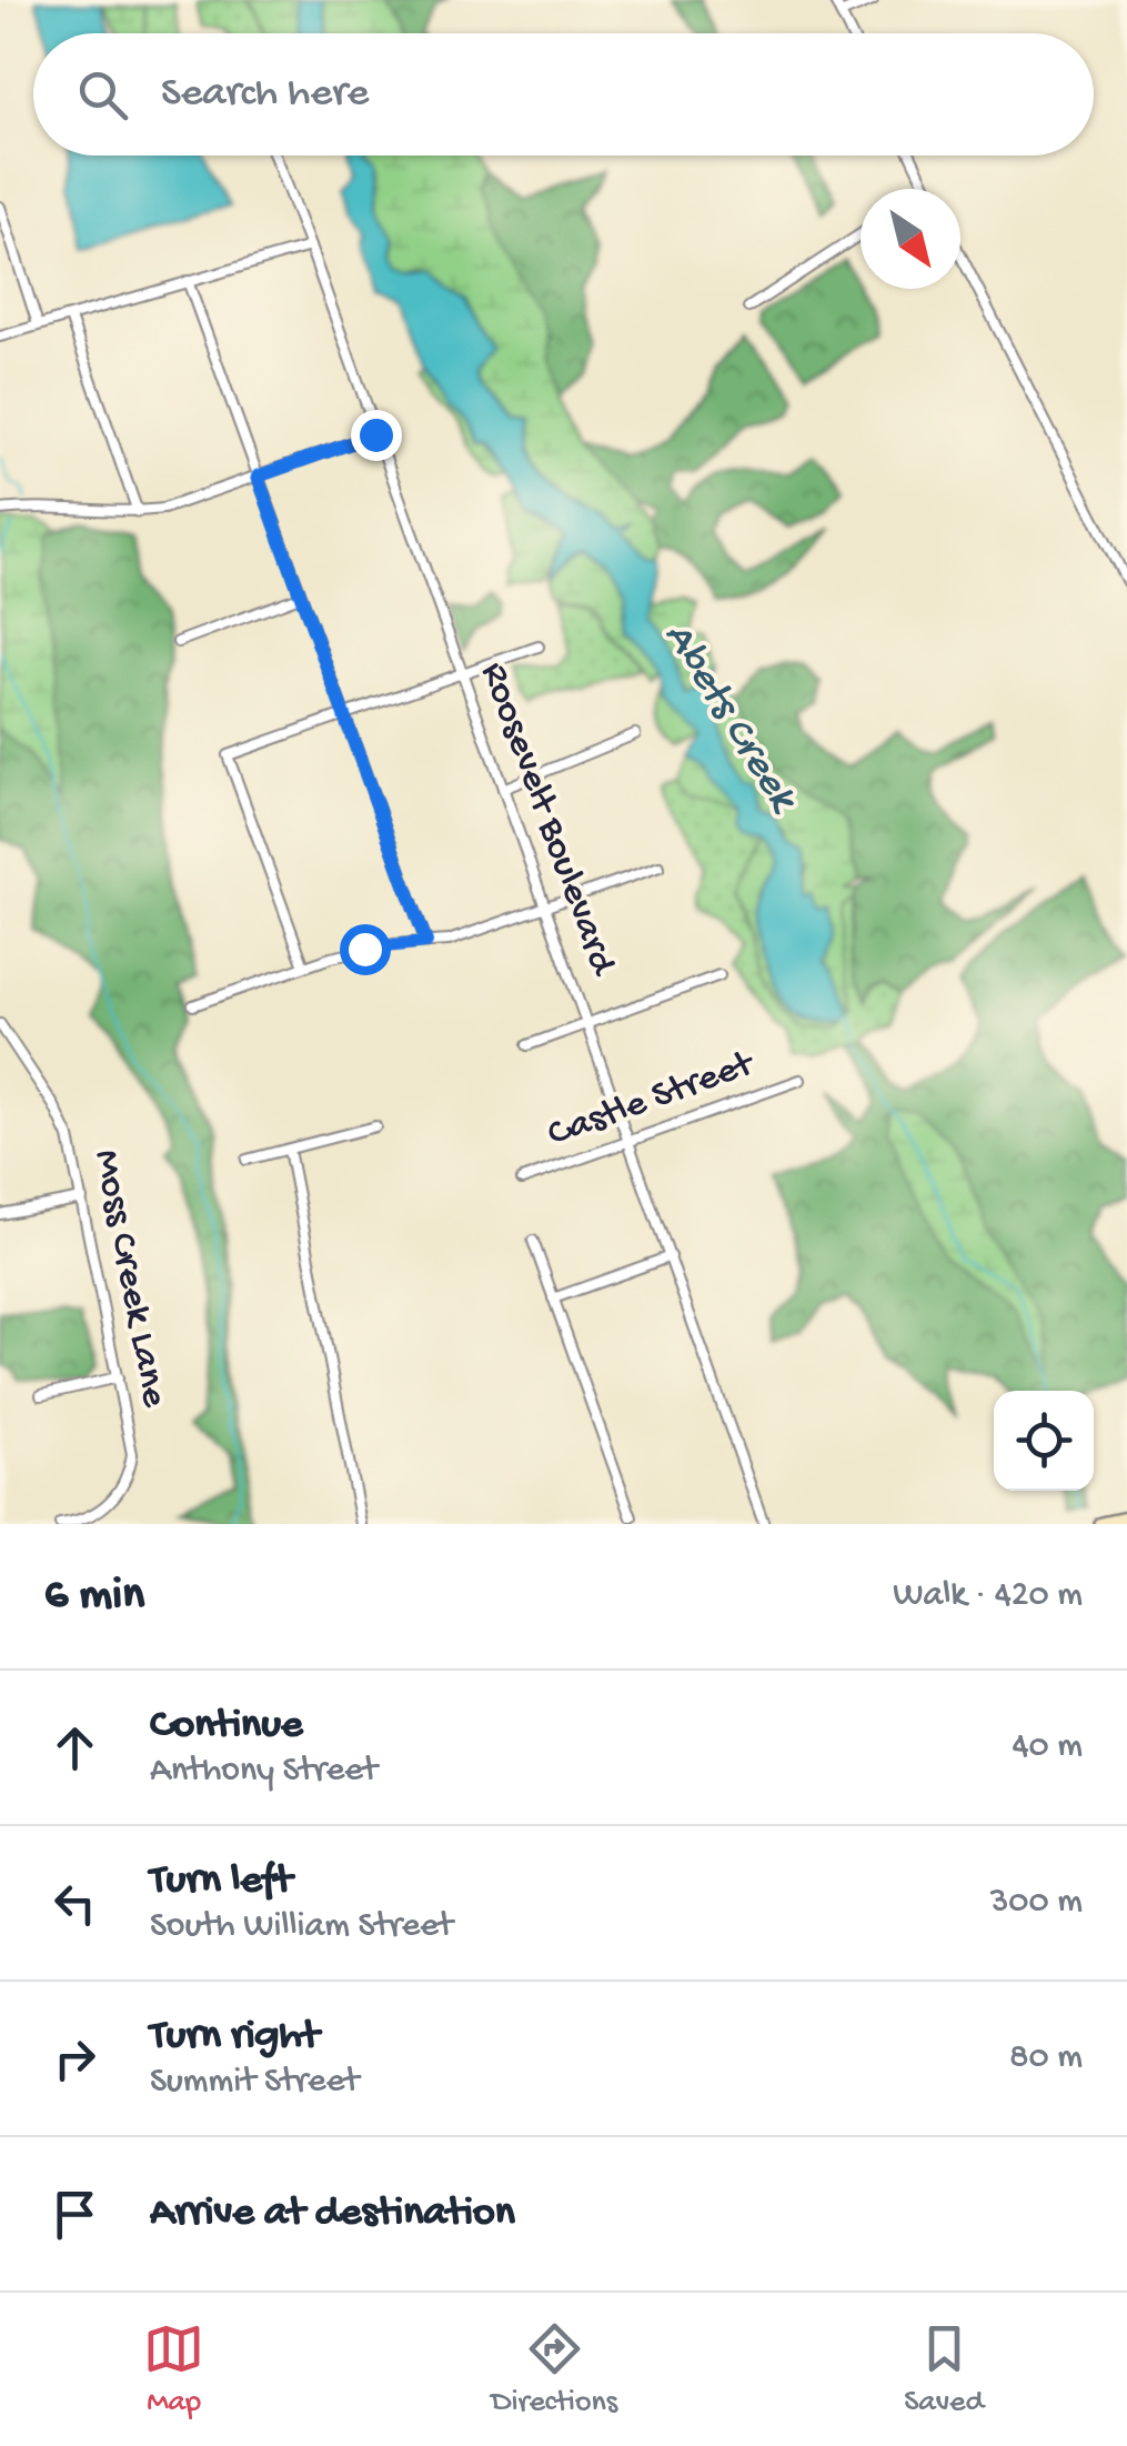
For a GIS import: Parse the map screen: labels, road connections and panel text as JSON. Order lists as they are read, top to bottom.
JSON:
{
  "streets": {
    "street": ["Roosevelt Boulevard", "Castle Street", "Moss Creek Lane"]
  },
  "crossings": [
    ["Roosevelt Boulevard", "Castle Street"]
  ],
  "water": ["Abets Creek"],
  "north": "bottom right",
  "page": {
    "search": "Search here",
    "heading": ["6 min", "Walk · 420 m"],
    "list": [
      ["Continue", "Anthony Street", "40 m"],
      ["Turn left", "South William Street", "300 m"],
      ["Turn right", "Summit Street", "80 m"],
      "Arrive at destination"
    ],
    "nav": ["Map", "Directions", "Saved"]
  }
}
